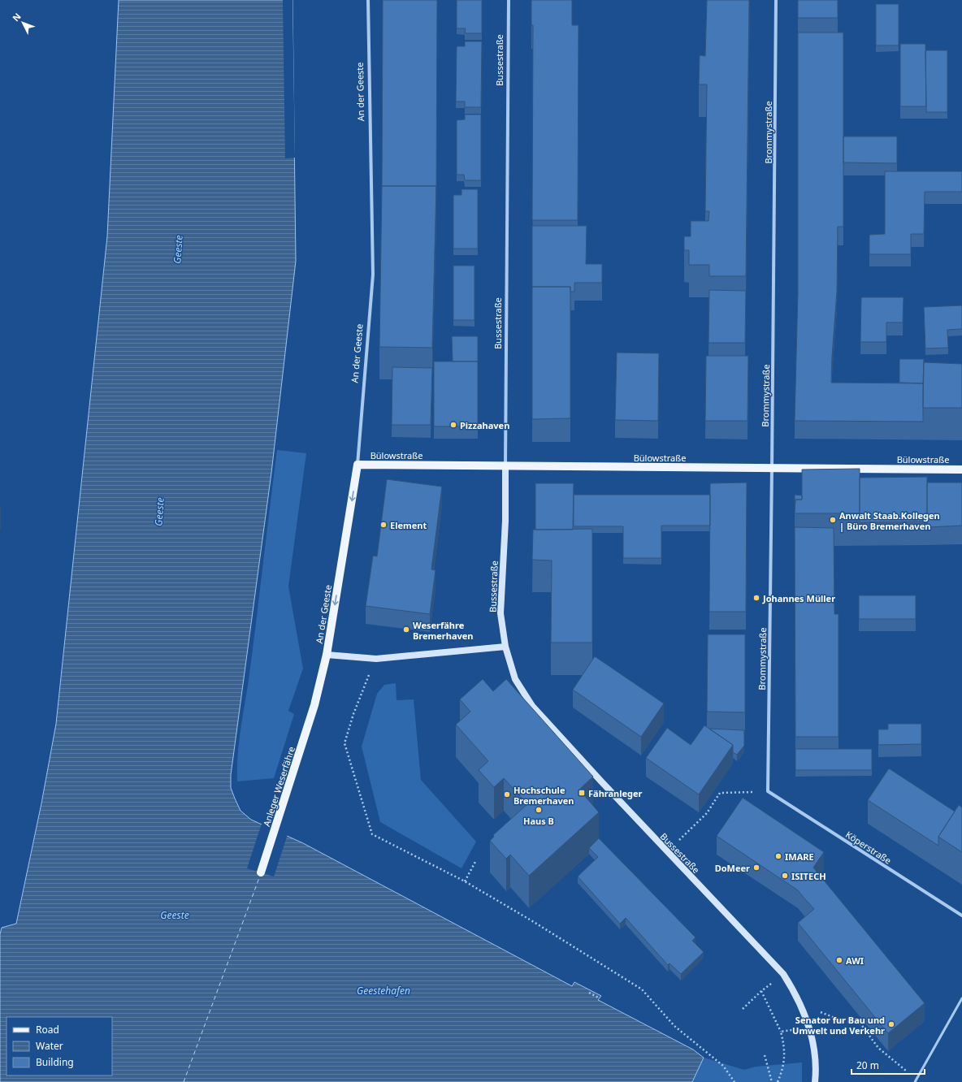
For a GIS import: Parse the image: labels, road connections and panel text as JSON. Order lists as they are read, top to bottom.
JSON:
{
  "streets": {
    "main road": ["An der Geeste", "Bülowstraße", "Anleger Weserfähre"],
    "street": ["Bussestraße", "Brommystraße", "Köperstraße"]
  },
  "crossings": [
    ["Bussestraße", "Bülowstraße"],
    ["An der Geeste", "Bülowstraße"],
    ["An der Geeste", "Anleger Weserfähre"],
    ["Brommystraße", "Bülowstraße"],
    ["Brommystraße", "Köperstraße"]
  ],
  "water": ["Geeste", "Geestehafen"],
  "places": {
    "other": [
      "Pizzahaven",
      "Anwalt Staab.Kollegen | Büro Bremerhaven",
      "Element",
      "Johannes Müller",
      "Weserfähre Bremerhaven",
      "Hochschule Bremerhaven",
      "Haus B",
      "IMARE",
      "DoMeer",
      "ISITECH",
      "AWI",
      "Senator fur Bau und Umwelt und Verkehr"
    ],
    "transit": ["Fähranleger"]
  },
  "legend": ["Road", "Water", "Building"],
  "scale_bar": "20 m",
  "north": "top left"
}
